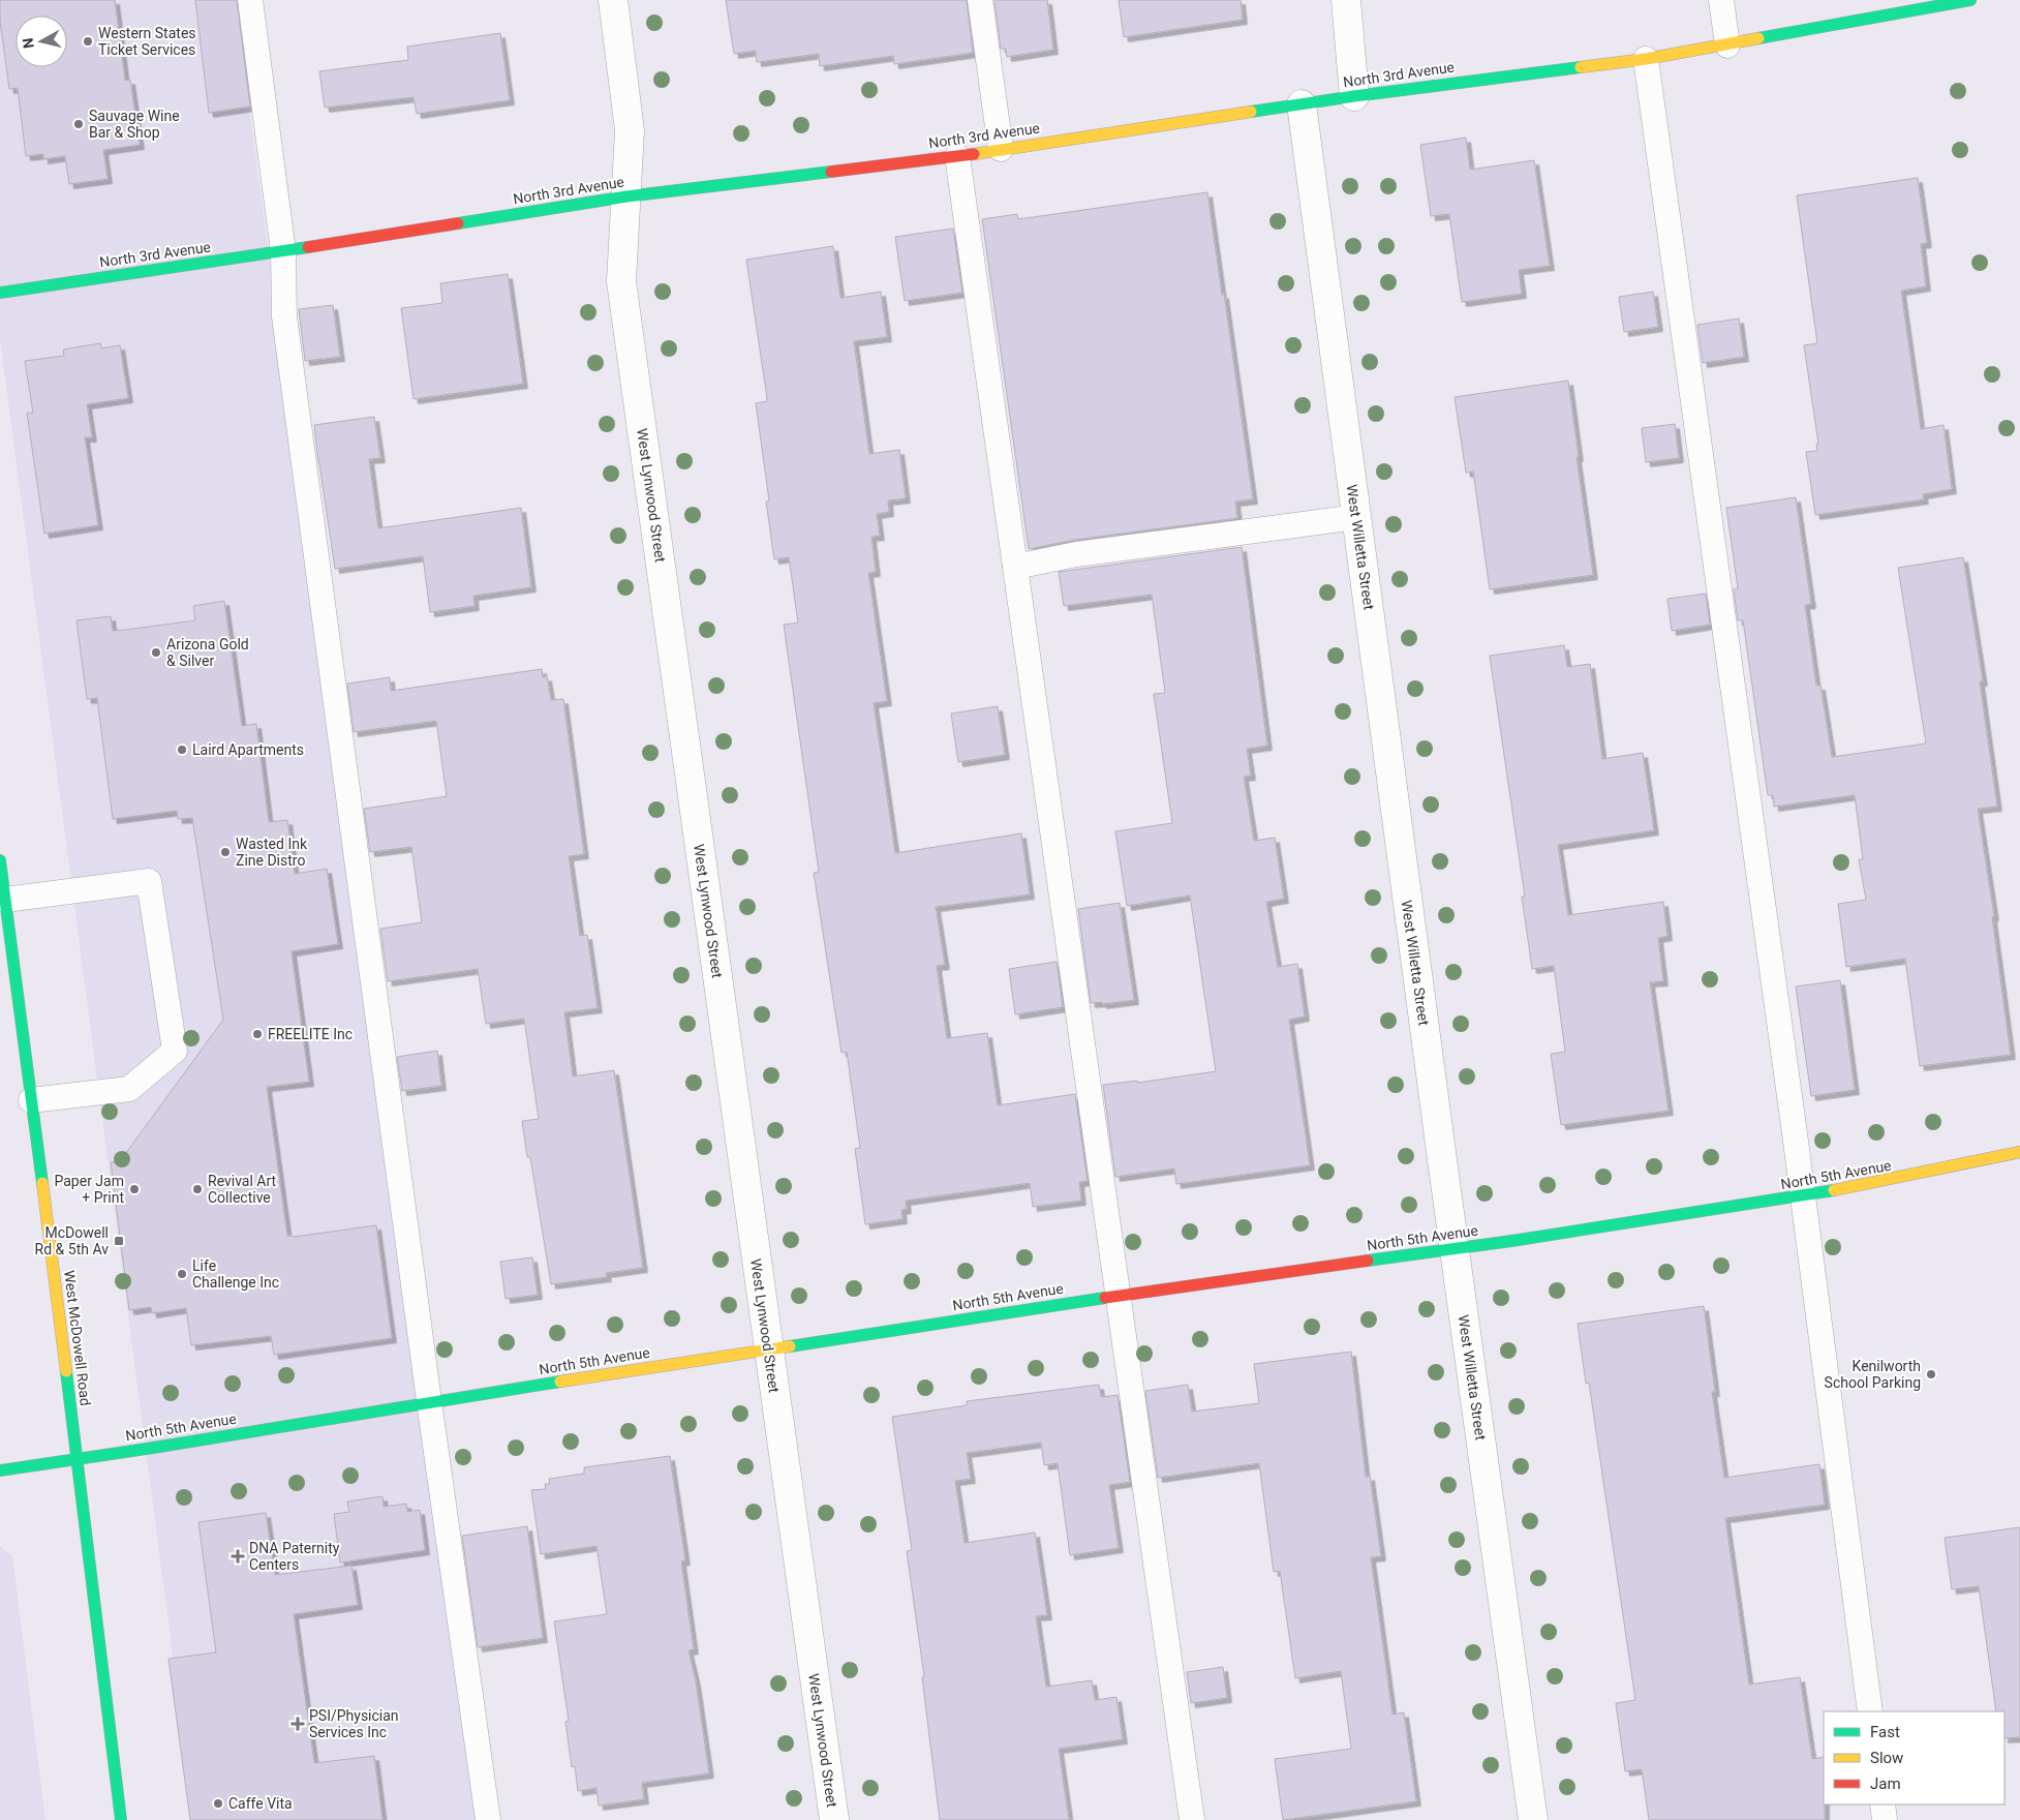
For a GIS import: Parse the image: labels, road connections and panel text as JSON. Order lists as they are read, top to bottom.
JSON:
{
  "streets": {
    "street": [
      "North 3rd Avenue",
      "West Lynwood Street",
      "West Willetta Street",
      "North 5th Avenue",
      "West McDowell Road"
    ]
  },
  "crossings": [
    ["North 3rd Avenue", "West Lynwood Street"],
    ["North 3rd Avenue", "West Willetta Street"],
    ["West Lynwood Street", "North 5th Avenue"],
    ["West Willetta Street", "North 5th Avenue"],
    ["North 5th Avenue", "West McDowell Road"]
  ],
  "places": {
    "other": [
      "Western States Ticket Services",
      "Sauvage Wine Bar & Shop",
      "Arizona Gold & Silver",
      "Laird Apartments",
      "Wasted Ink Zine Distro",
      "FREELITE Inc",
      "Paper Jam + Print",
      "Revival Art Collective",
      "Life Challenge Inc",
      "Kenilworth School Parking",
      "Caffe Vita"
    ],
    "transit": ["McDowell Rd & 5th Av"],
    "health": ["DNA Paternity Centers", "PSI/Physician Services Inc"]
  },
  "legend": ["Fast", "Slow", "Jam"],
  "north": "left"
}
